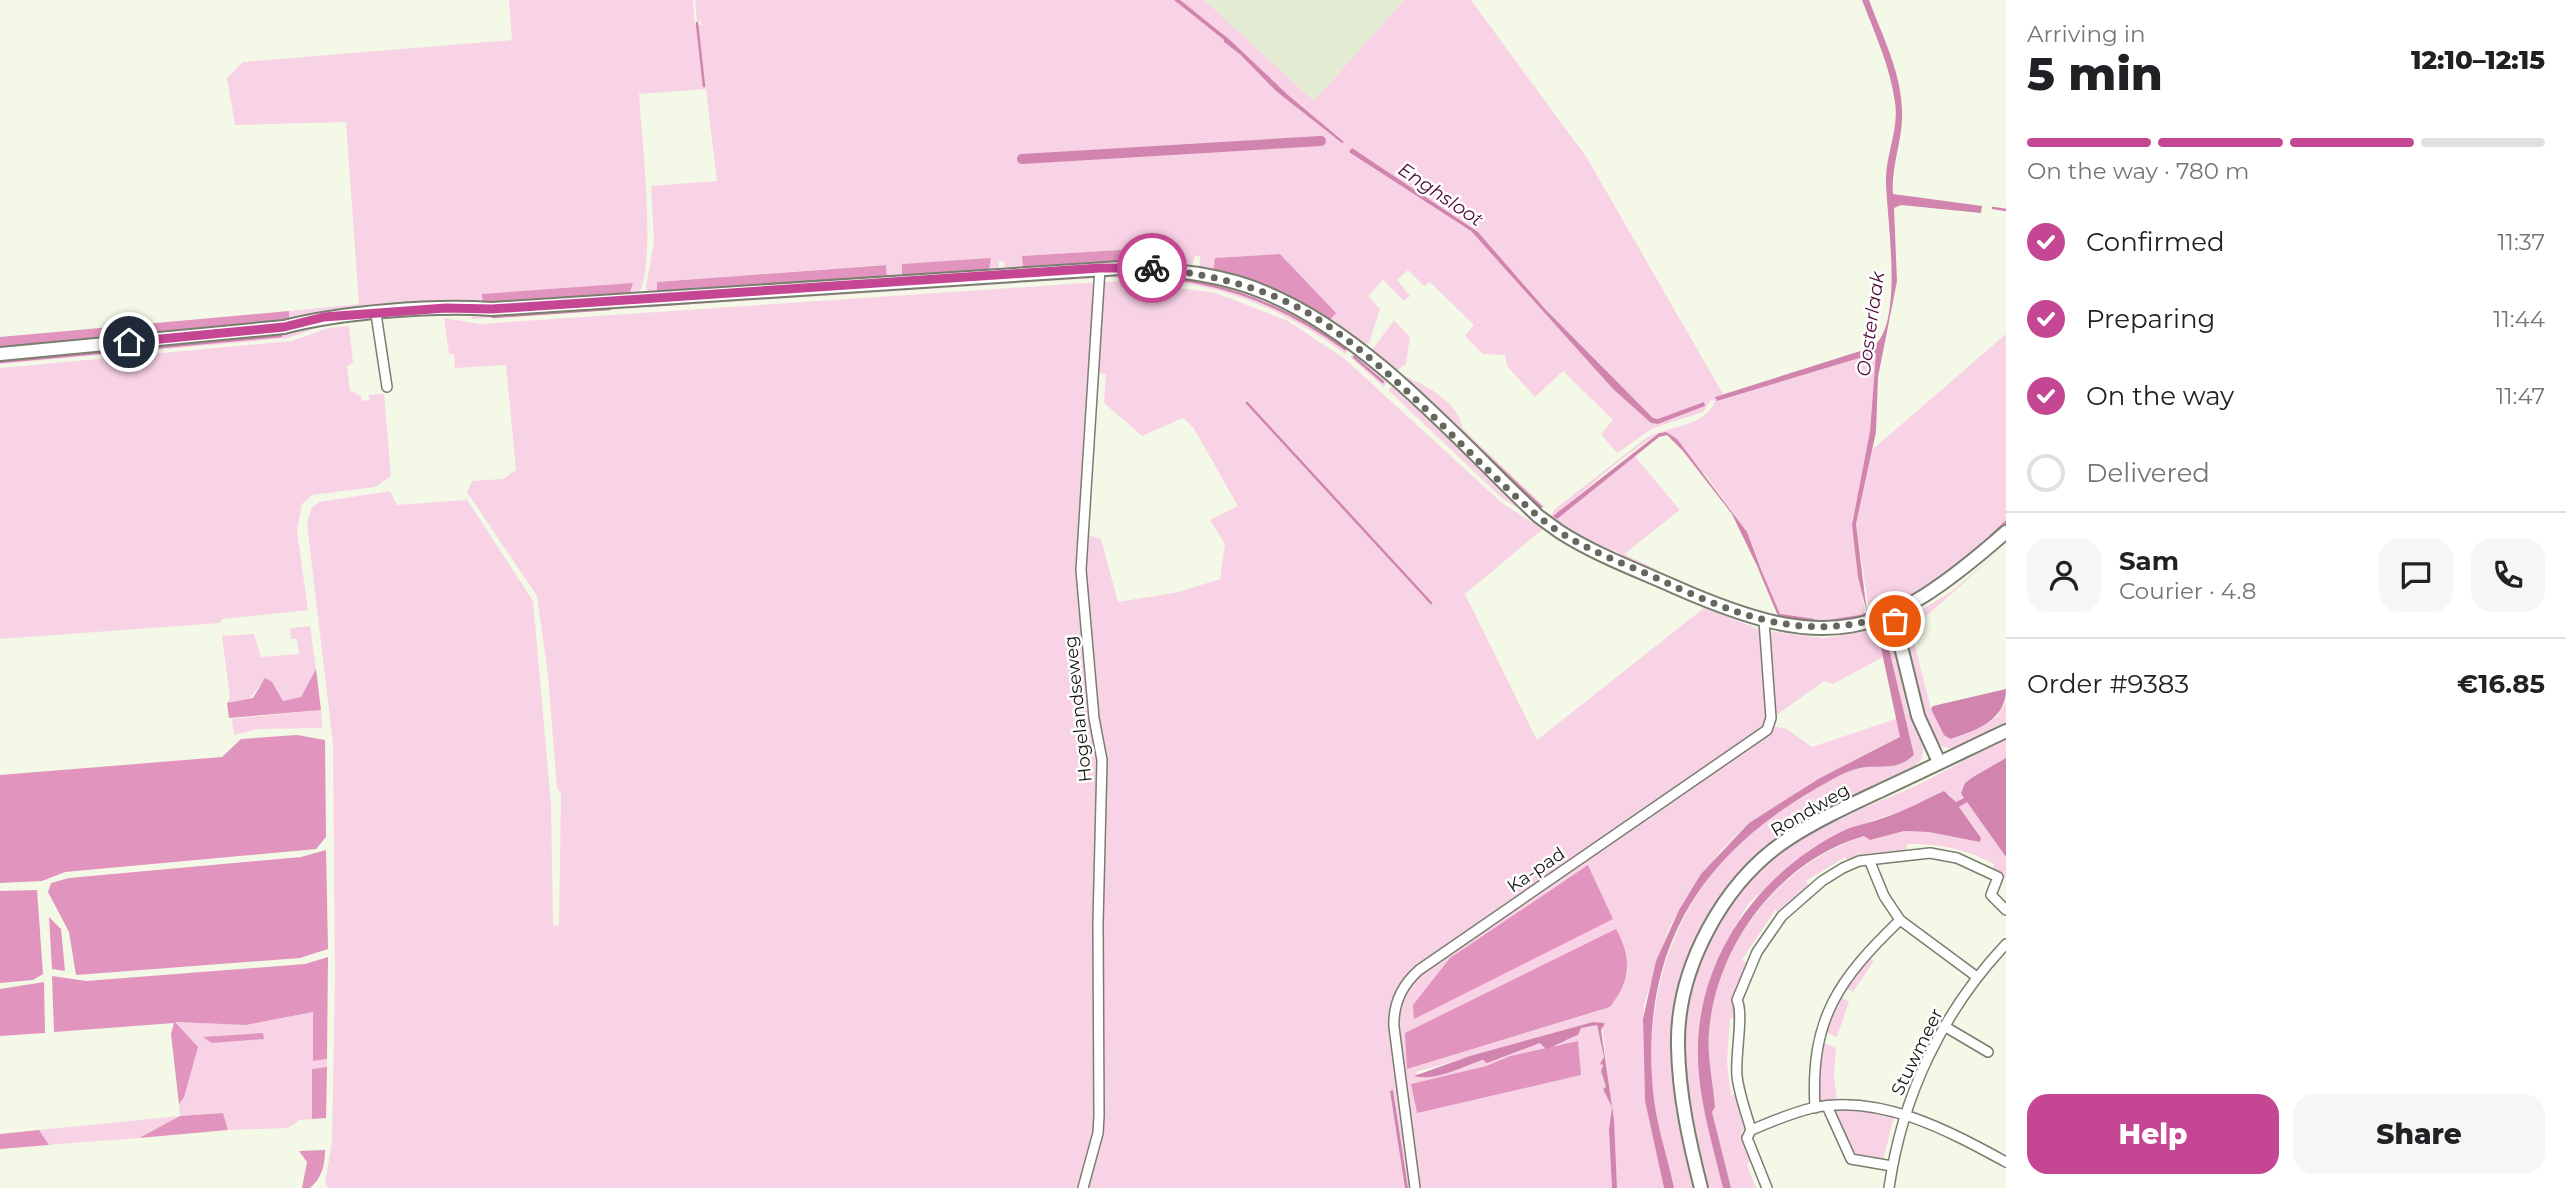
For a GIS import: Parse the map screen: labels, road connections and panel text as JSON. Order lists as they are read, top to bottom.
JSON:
{
  "streets": {
    "street": [
      "Hogelandseweg",
      "Rondweg",
      "Ka-pad",
      "Stuwmeer"
    ]
  },
  "water": ["Enghsloot", "Oosterlaak"],
  "page": {
    "heading": ["5 min", "Arriving in", "12:10–12:15"],
    "panel": [
      "Sam",
      "Courier · 4.8",
      "Order #9383",
      "€16.85"
    ],
    "bar": "On the way · 780 m",
    "list": [
      ["Confirmed", "11:37"],
      ["Preparing", "11:44"],
      ["On the way", "11:47"],
      "Delivered"
    ],
    "buttons": ["Help", "Share"]
  }
}
